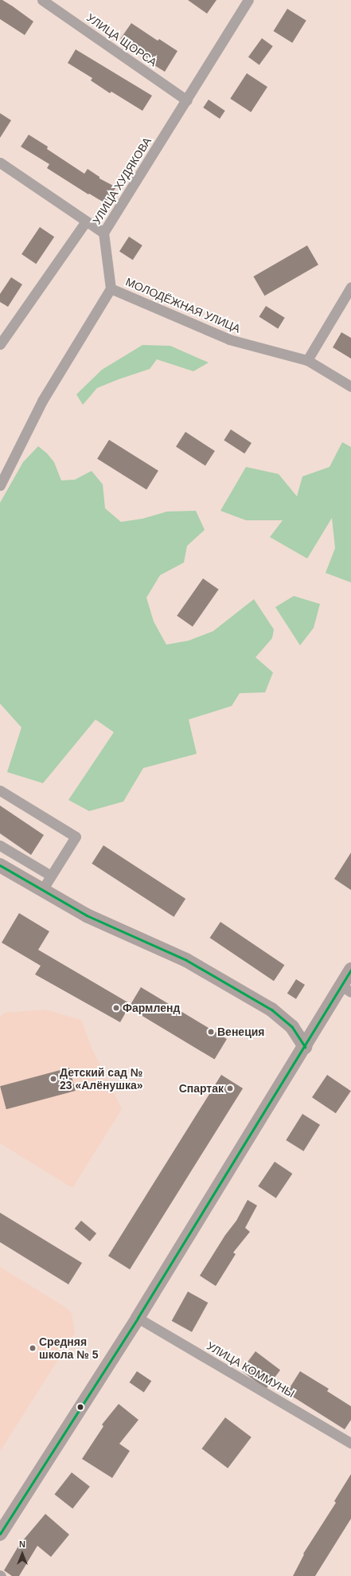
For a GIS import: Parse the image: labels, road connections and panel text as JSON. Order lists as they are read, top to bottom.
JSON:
{
  "streets": {
    "street": [
      "УЛИЦА ЩОРСА",
      "УЛИЦА ХУДЯКОВА",
      "МОЛОДЁЖНАЯ УЛИЦА",
      "УЛИЦА КОММУНЫ"
    ]
  },
  "crossings": [
    ["УЛИЦА ЩОРСА", "УЛИЦА ХУДЯКОВА"],
    ["УЛИЦА ХУДЯКОВА", "МОЛОДЁЖНАЯ УЛИЦА"]
  ],
  "places": [
    "Фармленд",
    "Венеция",
    "Детский сад № 23 «Алёнушка»",
    "Спартак",
    "Средняя школа № 5"
  ],
  "north": "top"
}
